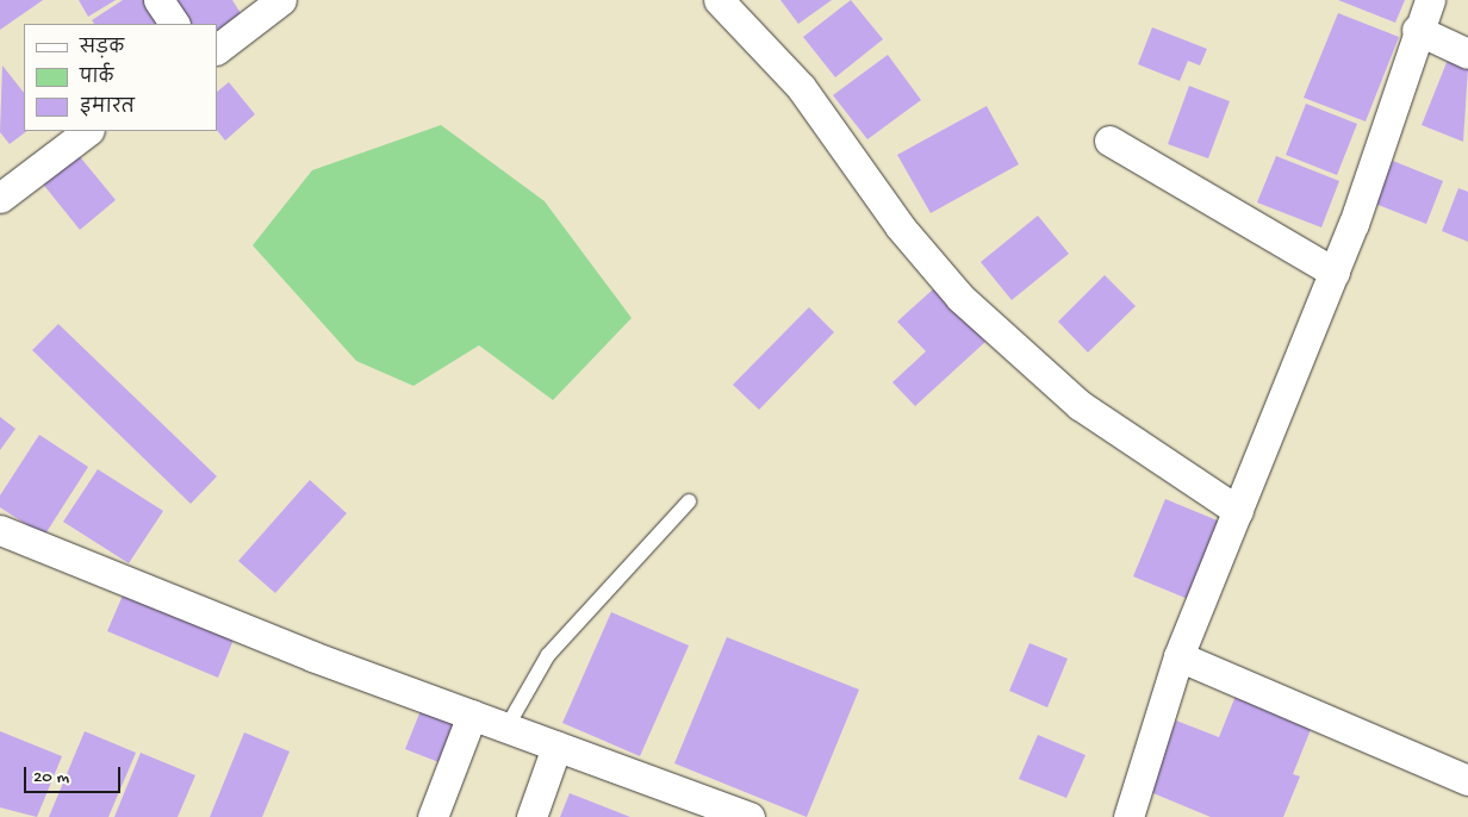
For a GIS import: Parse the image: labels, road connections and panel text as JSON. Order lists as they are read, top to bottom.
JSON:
{
  "legend": ["सड़क", "पार्क", "इमारत"],
  "scale_bar": "20 m"
}
